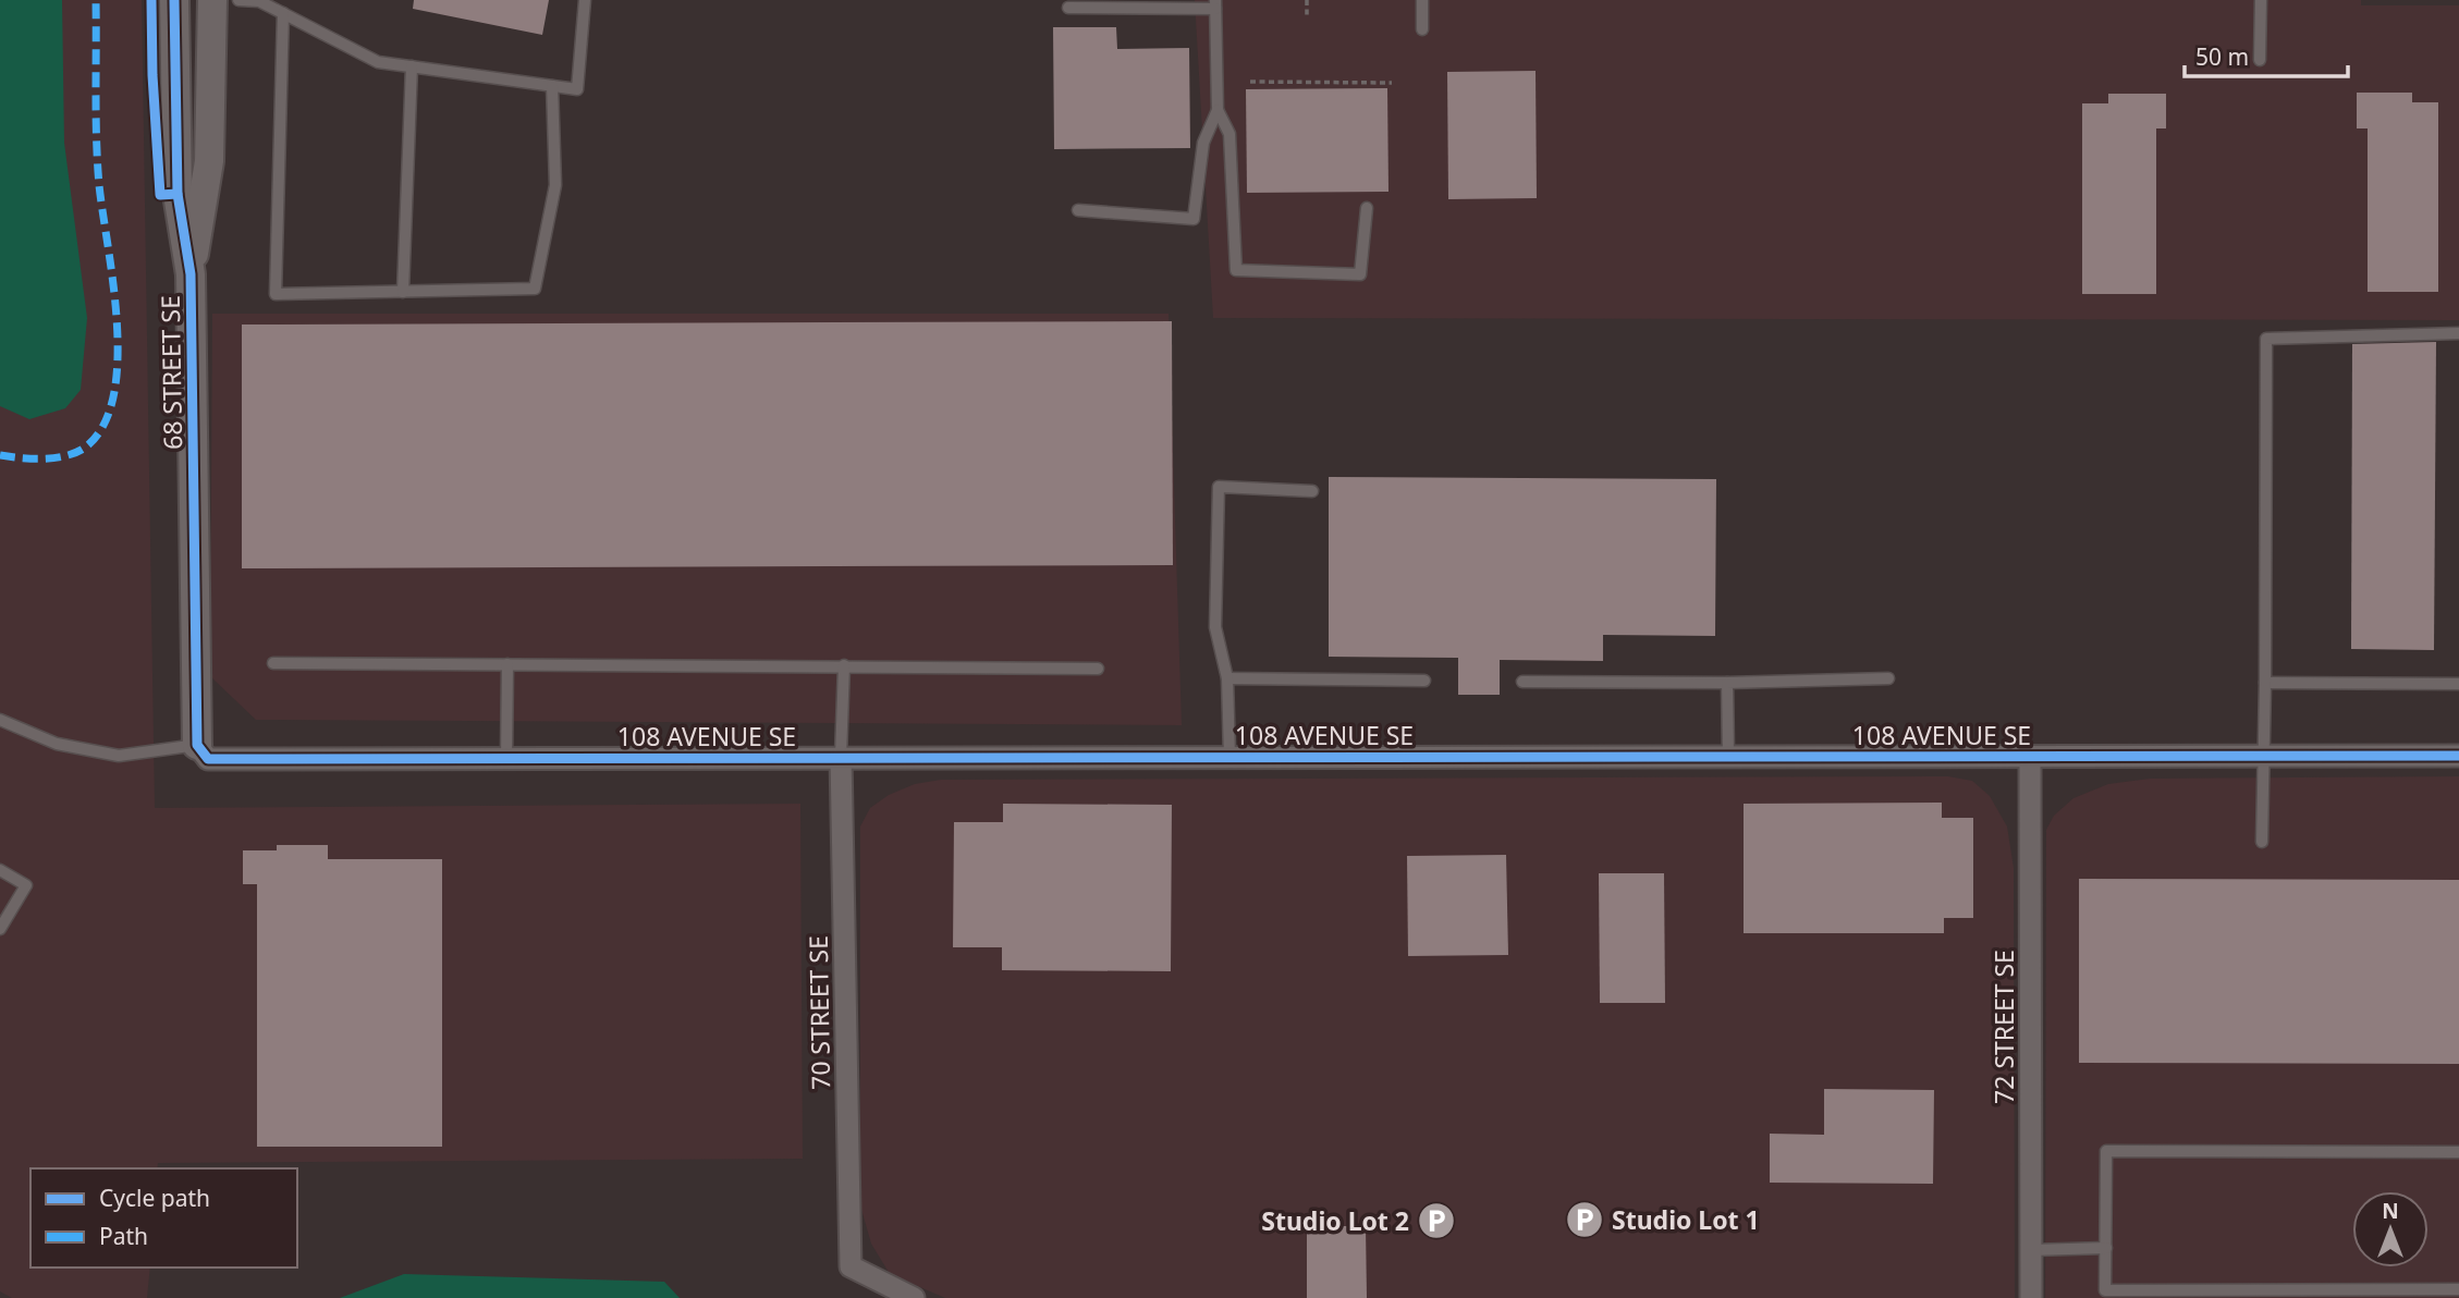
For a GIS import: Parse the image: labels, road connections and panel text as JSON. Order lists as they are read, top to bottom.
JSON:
{
  "streets": {
    "street": [
      "68 STREET SE",
      "108 AVENUE SE",
      "70 STREET SE",
      "72 STREET SE"
    ]
  },
  "crossings": [
    ["68 STREET SE", "108 AVENUE SE"],
    ["108 AVENUE SE", "70 STREET SE"],
    ["108 AVENUE SE", "72 STREET SE"]
  ],
  "places": {
    "parking": ["Studio Lot 1", "Studio Lot 2"]
  },
  "legend": ["Cycle path", "Path"],
  "scale_bar": "50 m",
  "north": "top"
}
